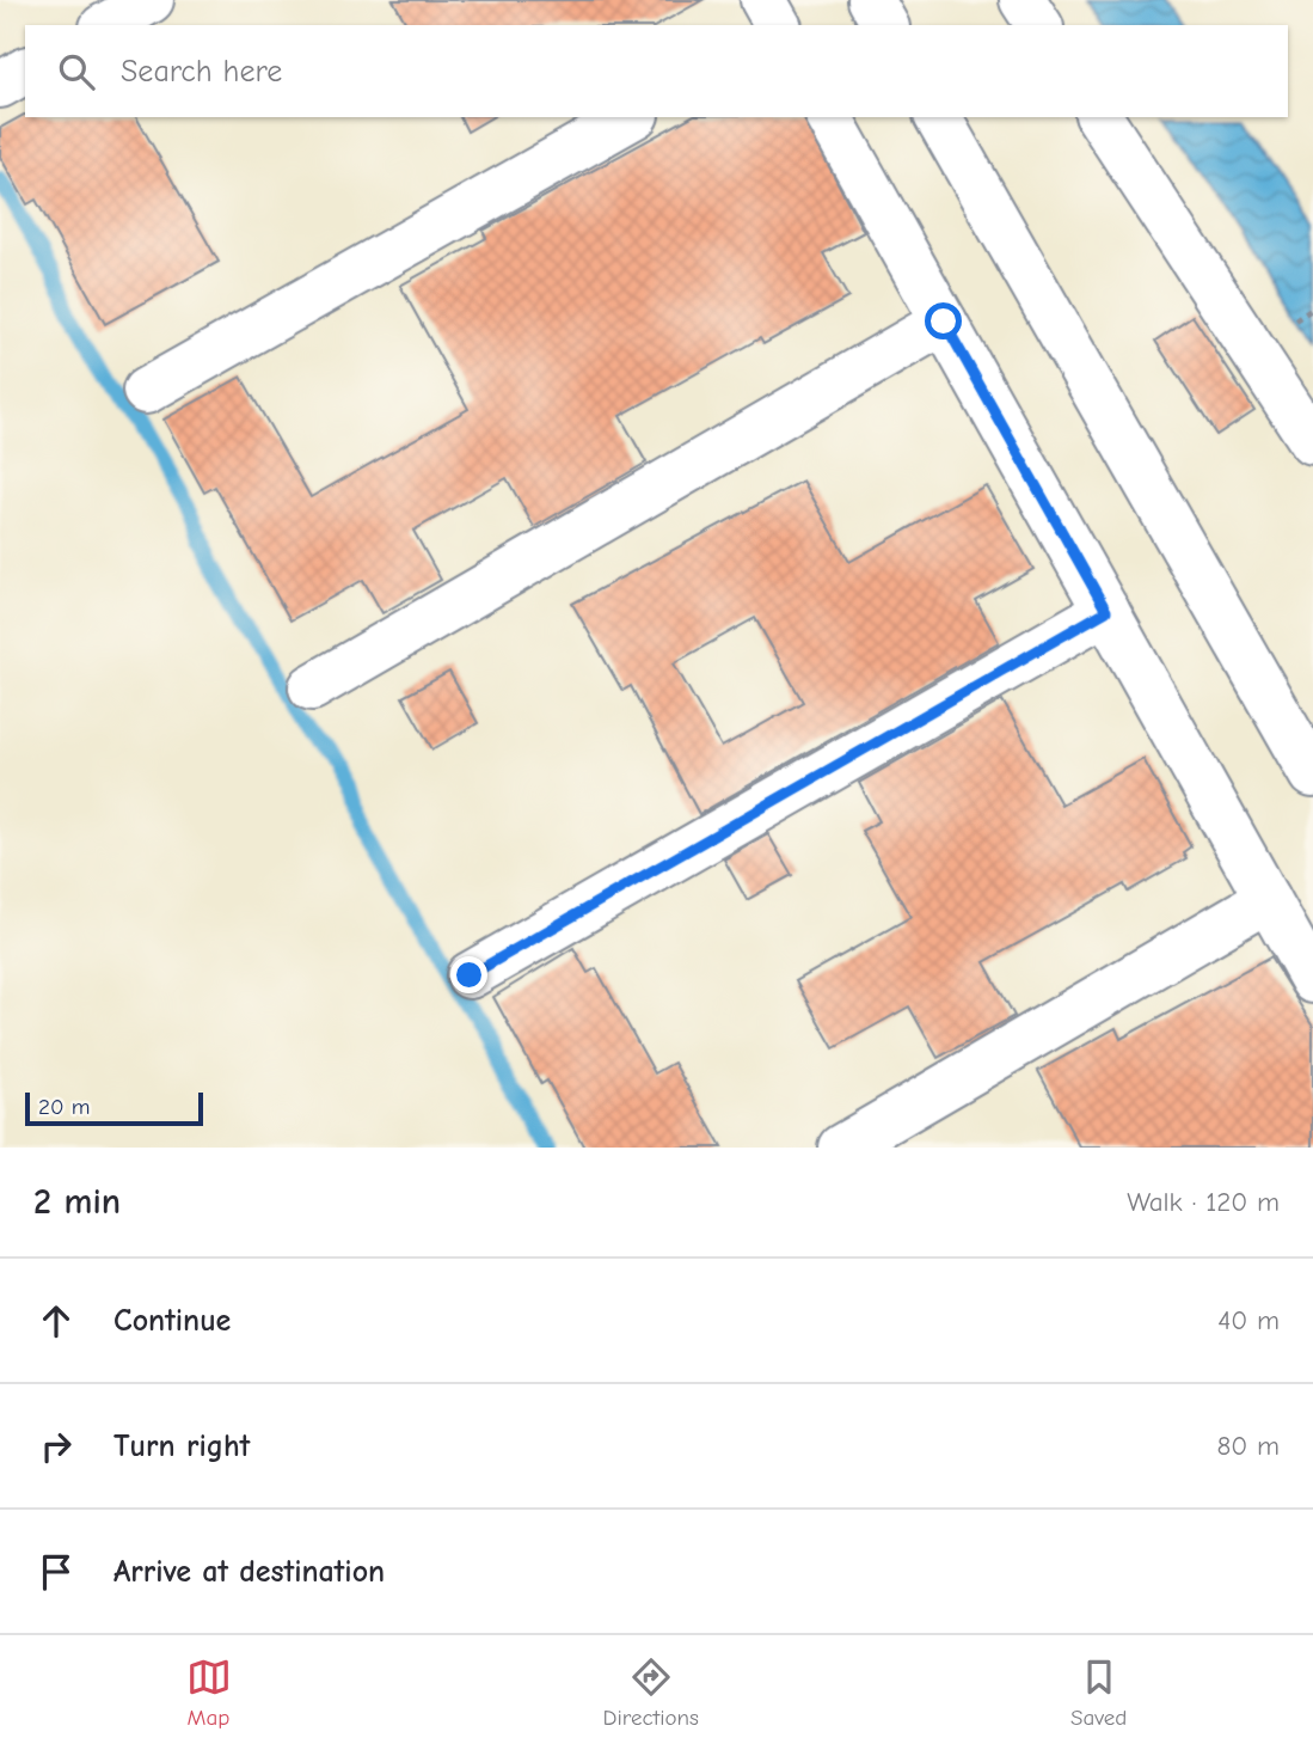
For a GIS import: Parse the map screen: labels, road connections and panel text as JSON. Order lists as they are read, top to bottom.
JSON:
{
  "scale_bar": "20 m",
  "page": {
    "search": "Search here",
    "scale": "20 m",
    "heading": ["2 min", "Walk · 120 m"],
    "list": [
      ["Continue", "40 m"],
      ["Turn right", "80 m"],
      "Arrive at destination"
    ],
    "nav": ["Map", "Directions", "Saved"]
  }
}
